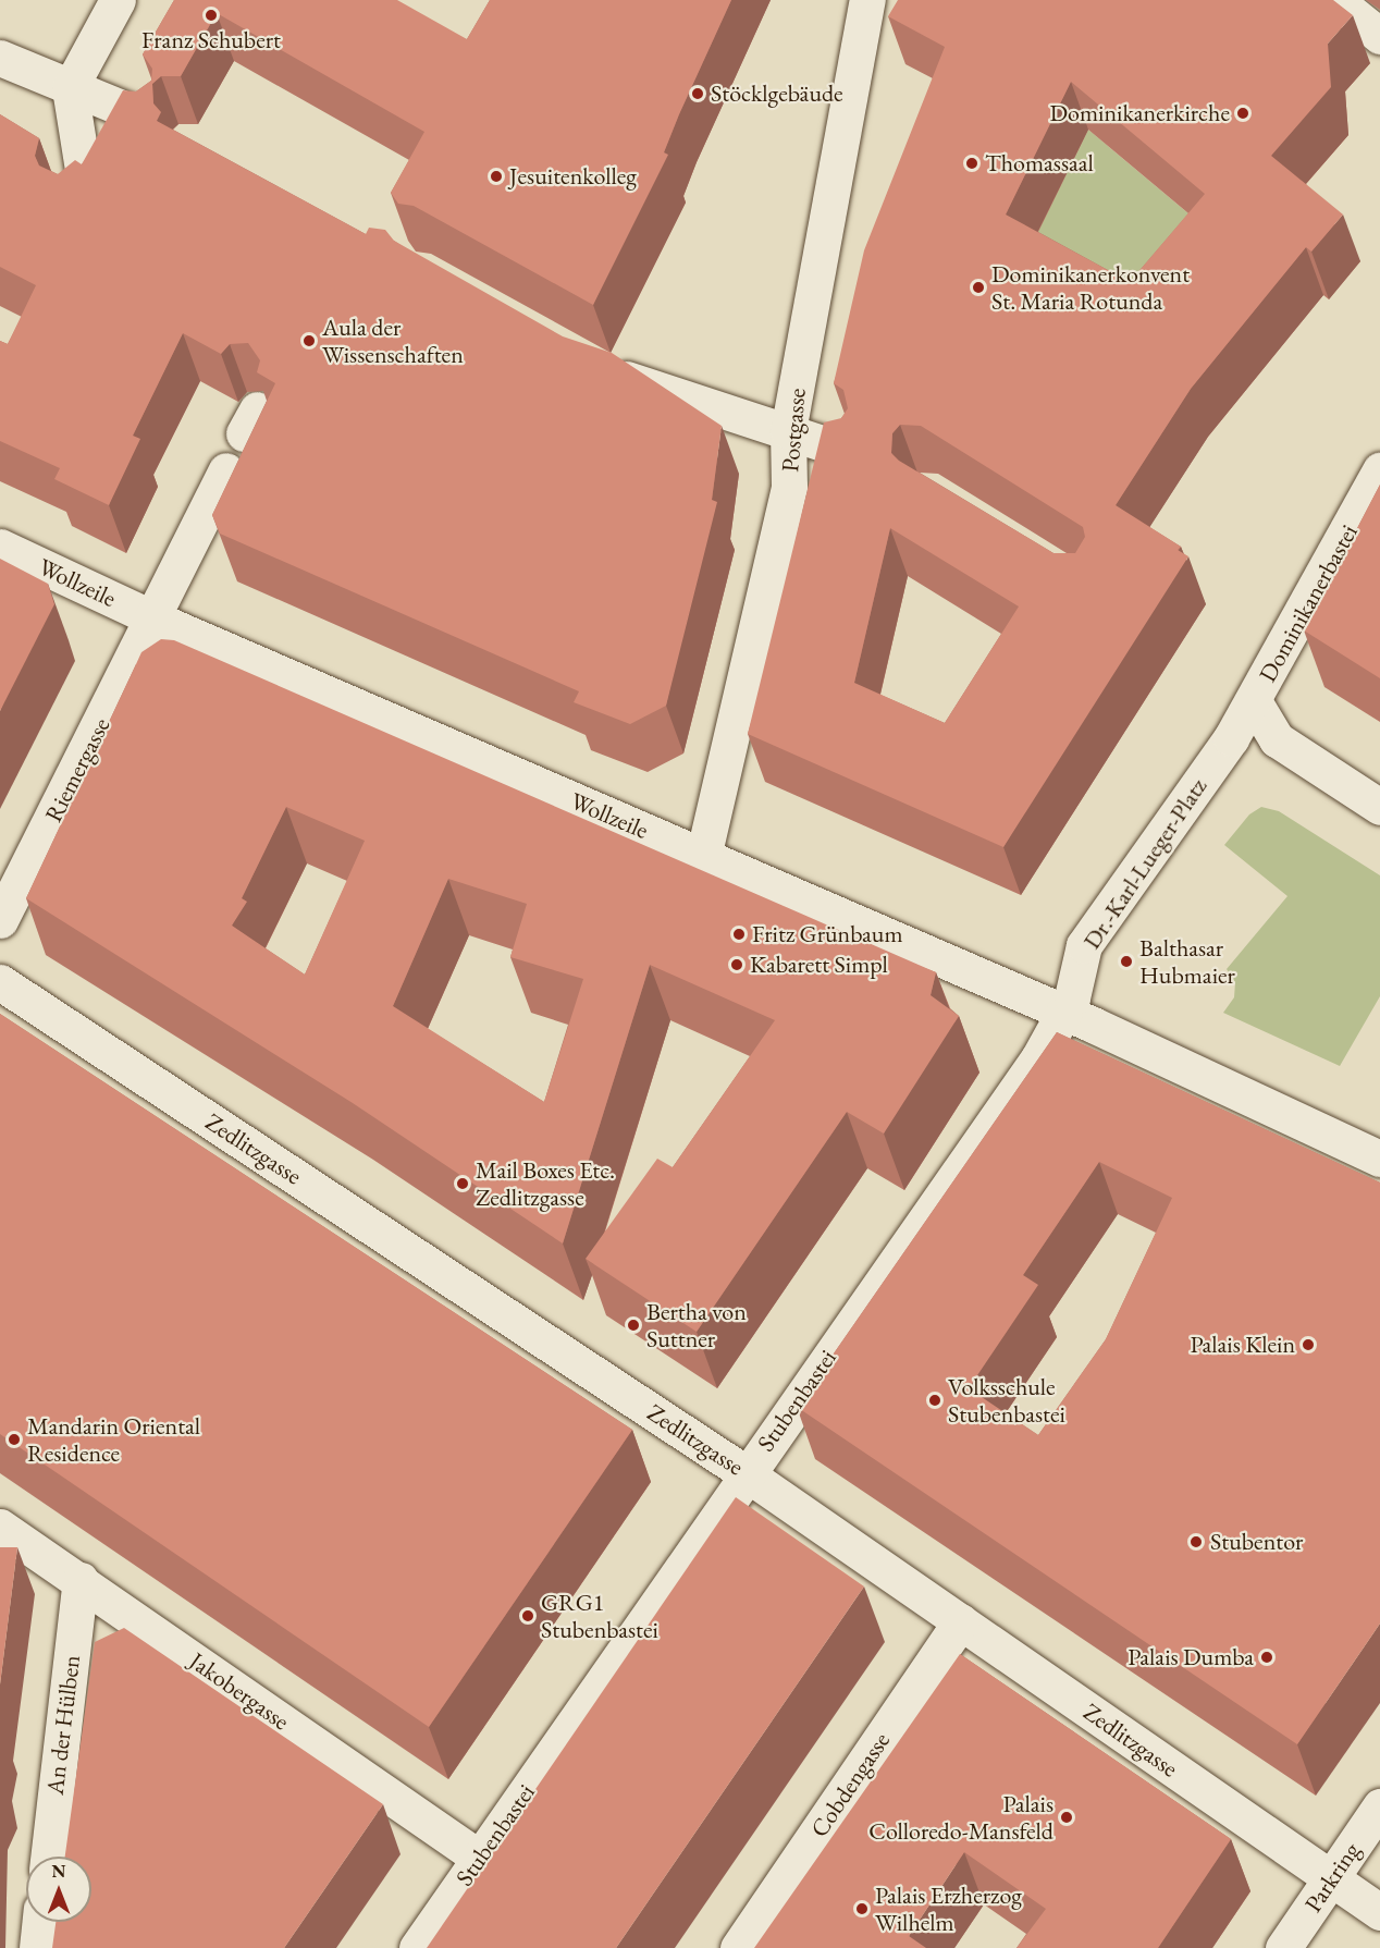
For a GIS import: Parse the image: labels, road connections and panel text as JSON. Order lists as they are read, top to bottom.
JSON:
{
  "streets": {
    "street": [
      "Postgasse",
      "Wollzeile",
      "Dominikanerbastei",
      "Riemergasse",
      "Dr.-Karl-Lueger-Platz",
      "Zedlitzgasse",
      "Stubenbastei",
      "Jakobergasse",
      "An der Hülben",
      "Cobdengasse",
      "Parkring"
    ]
  },
  "crossings": [
    ["Postgasse", "Wollzeile"],
    ["Wollzeile", "Riemergasse"],
    ["Wollzeile", "Dr.-Karl-Lueger-Platz"],
    ["Wollzeile", "Stubenbastei"],
    ["Dominikanerbastei", "Dr.-Karl-Lueger-Platz"],
    ["Dr.-Karl-Lueger-Platz", "Stubenbastei"],
    ["Zedlitzgasse", "Stubenbastei"],
    ["Zedlitzgasse", "Cobdengasse"],
    ["Zedlitzgasse", "Parkring"],
    ["Stubenbastei", "Jakobergasse"],
    ["Jakobergasse", "An der Hülben"]
  ],
  "places": [
    "Franz Schubert",
    "Stöcklgebäude",
    "Dominikanerkirche",
    "Thomassaal",
    "Jesuitenkolleg",
    "Dominikanerkonvent St. Maria Rotunda",
    "Aula der Wissenschaften",
    "Fritz Grünbaum",
    "Balthasar Hubmaier",
    "Kabarett Simpl",
    "Mail Boxes Etc. Zedlitzgasse",
    "Bertha von Suttner",
    "Palais Klein",
    "Volksschule Stubenbastei",
    "Mandarin Oriental Residence",
    "Stubentor",
    "GRG1 Stubenbastei",
    "Palais Dumba",
    "Palais Colloredo-Mansfeld",
    "Palais Erzherzog Wilhelm"
  ],
  "north": "top"
}
